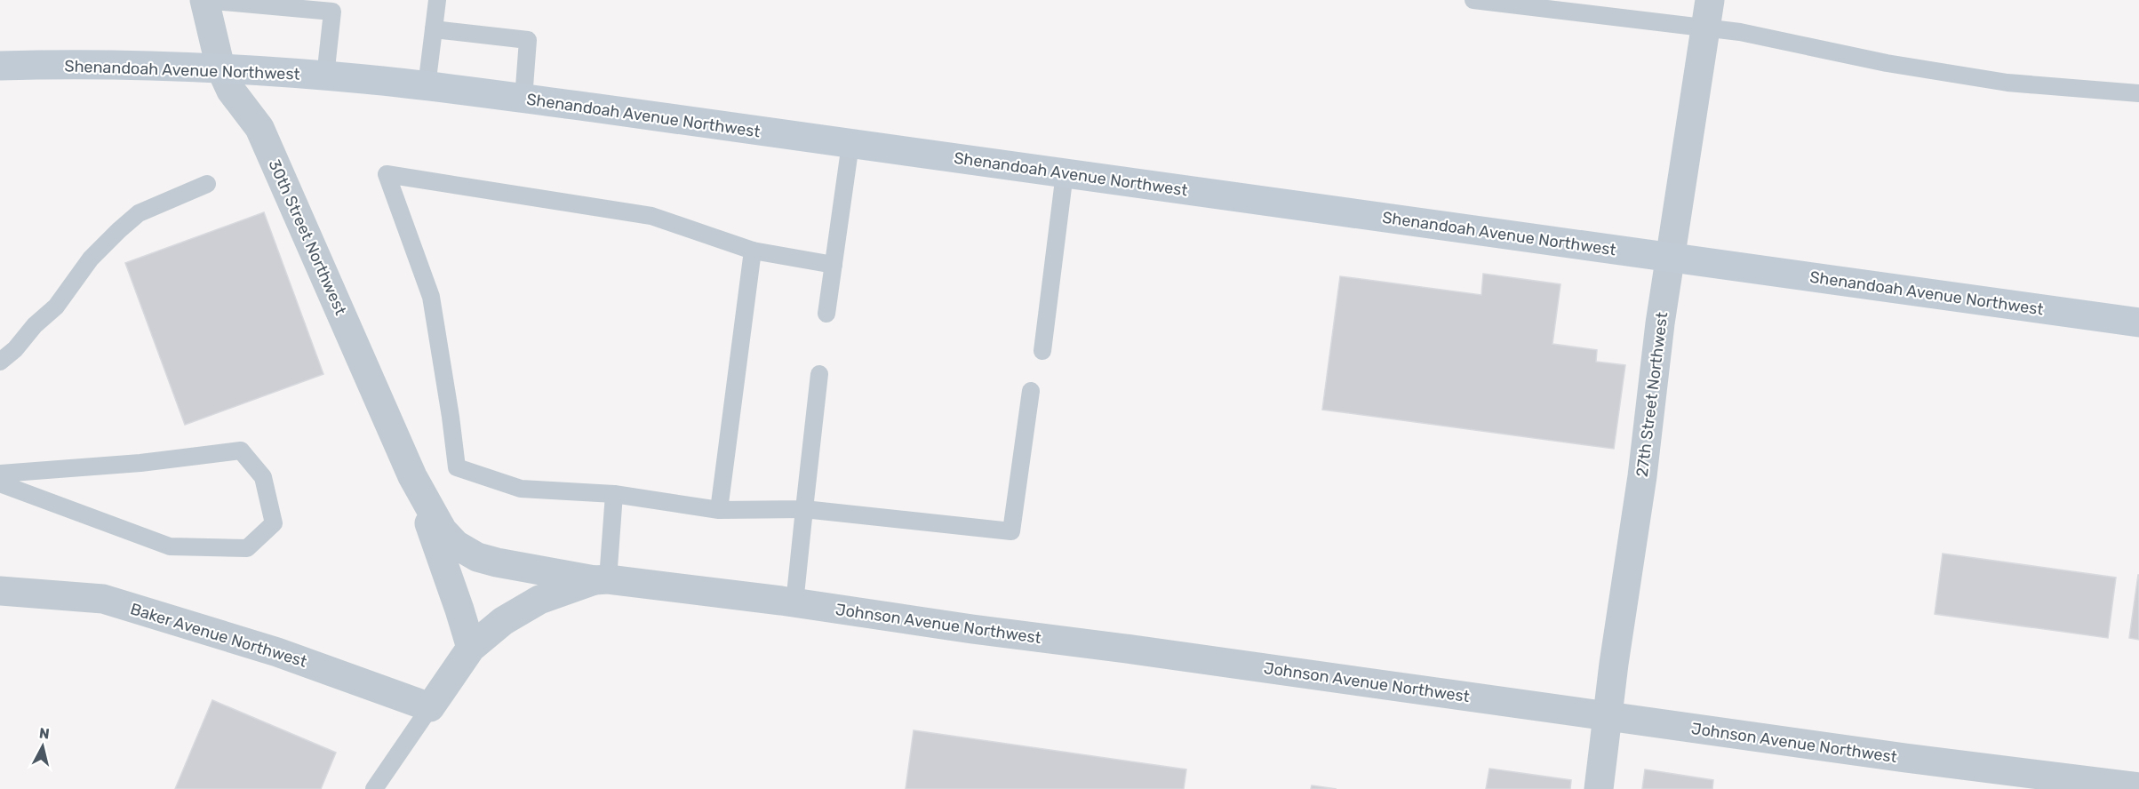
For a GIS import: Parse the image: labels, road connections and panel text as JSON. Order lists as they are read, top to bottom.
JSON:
{
  "streets": {
    "main road": ["Shenandoah Avenue Northwest"],
    "street": [
      "30th Street Northwest",
      "27th Street Northwest",
      "Johnson Avenue Northwest",
      "Baker Avenue Northwest"
    ]
  },
  "crossings": [
    ["Shenandoah Avenue Northwest", "30th Street Northwest"],
    ["Shenandoah Avenue Northwest", "27th Street Northwest"],
    ["30th Street Northwest", "Johnson Avenue Northwest"],
    ["27th Street Northwest", "Johnson Avenue Northwest"]
  ],
  "north": "top"
}
